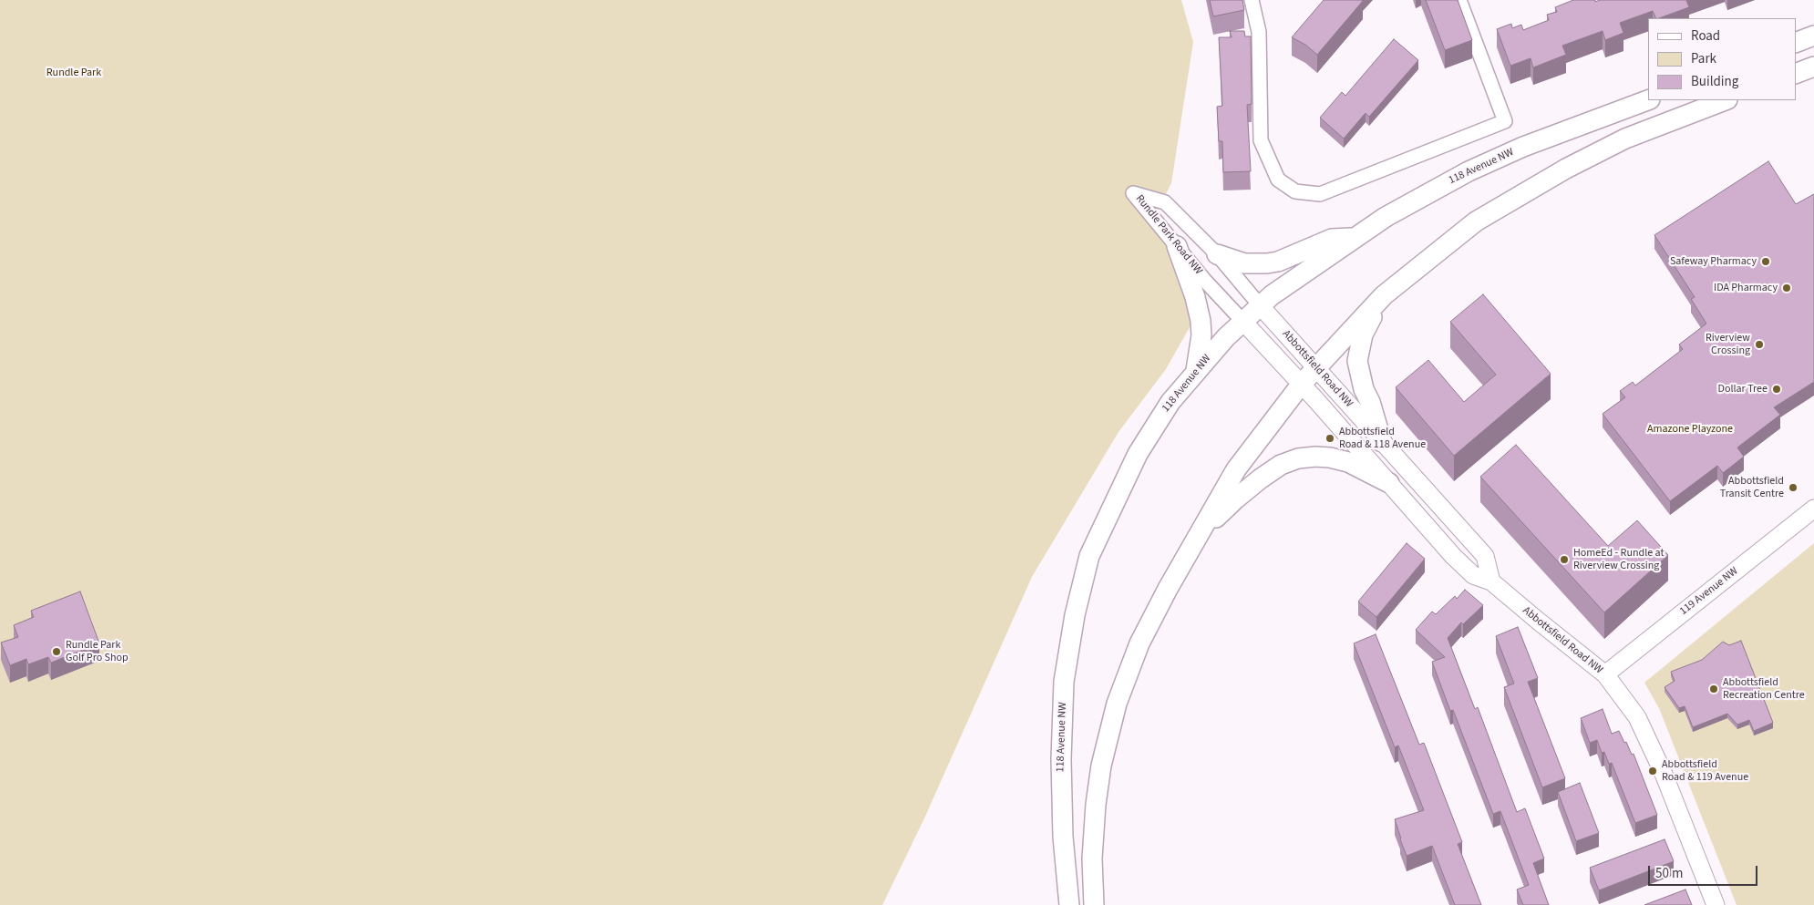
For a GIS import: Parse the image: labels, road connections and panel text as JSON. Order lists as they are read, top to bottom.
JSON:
{
  "streets": {
    "main road": ["118 Avenue NW"],
    "street": ["Rundle Park Road NW", "Abbottsfield Road NW", "119 Avenue NW"]
  },
  "crossings": [
    ["118 Avenue NW", "Rundle Park Road NW"],
    ["118 Avenue NW", "Abbottsfield Road NW"],
    ["Rundle Park Road NW", "Abbottsfield Road NW"],
    ["Abbottsfield Road NW", "119 Avenue NW"]
  ],
  "parks": ["Rundle Park", "Amazone Playzone"],
  "places": [
    "Safeway Pharmacy",
    "IDA Pharmacy",
    "Riverview Crossing",
    "Dollar Tree",
    "Abbottsfield Road & 118 Avenue",
    "Abbottsfield Transit Centre",
    "HomeEd - Rundle at Riverview Crossing",
    "Rundle Park Golf Pro Shop",
    "Abbottsfield Recreation Centre",
    "Abbottsfield Road & 119 Avenue"
  ],
  "legend": ["Road", "Park", "Building"],
  "scale_bar": "50 m"
}
